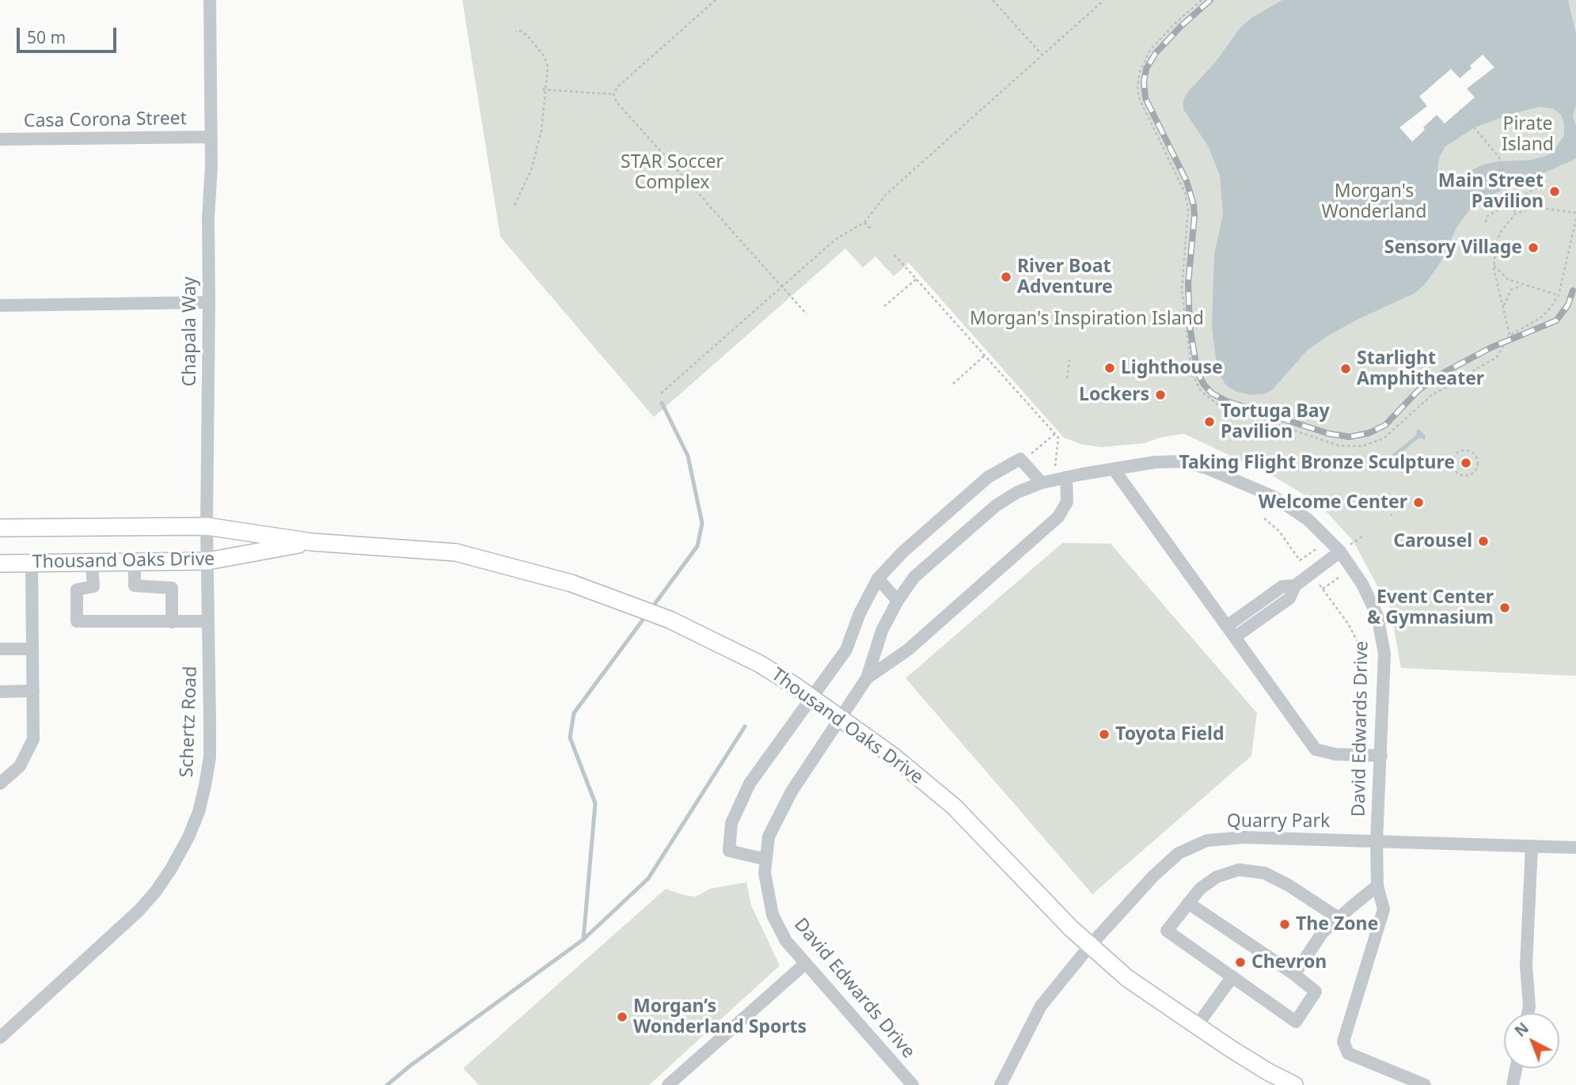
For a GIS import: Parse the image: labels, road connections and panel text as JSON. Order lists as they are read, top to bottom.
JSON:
{
  "streets": {
    "main road": ["Thousand Oaks Drive"],
    "street": [
      "Casa Corona Street",
      "Chapala Way",
      "Schertz Road",
      "David Edwards Drive",
      "Quarry Park"
    ]
  },
  "crossings": [
    ["Casa Corona Street", "Chapala Way"],
    ["Chapala Way", "Thousand Oaks Drive"],
    ["Chapala Way", "Schertz Road"],
    ["Thousand Oaks Drive", "Schertz Road"],
    ["Thousand Oaks Drive", "Quarry Park"],
    ["David Edwards Drive", "Quarry Park"]
  ],
  "parks": [
    "Pirate Island",
    "STAR Soccer Complex",
    "Morgan's Wonderland",
    "Morgan's Inspiration Island"
  ],
  "places": [
    "Main Street Pavilion",
    "Sensory Village",
    "River Boat Adventure",
    "Lighthouse",
    "Starlight Amphitheater",
    "Lockers",
    "Tortuga Bay Pavilion",
    "Taking Flight Bronze Sculpture",
    "Welcome Center",
    "Carousel",
    "Event Center & Gymnasium",
    "Toyota Field",
    "The Zone",
    "Chevron",
    "Morgan’s Wonderland Sports"
  ],
  "scale_bar": "50 m",
  "north": "top left"
}
